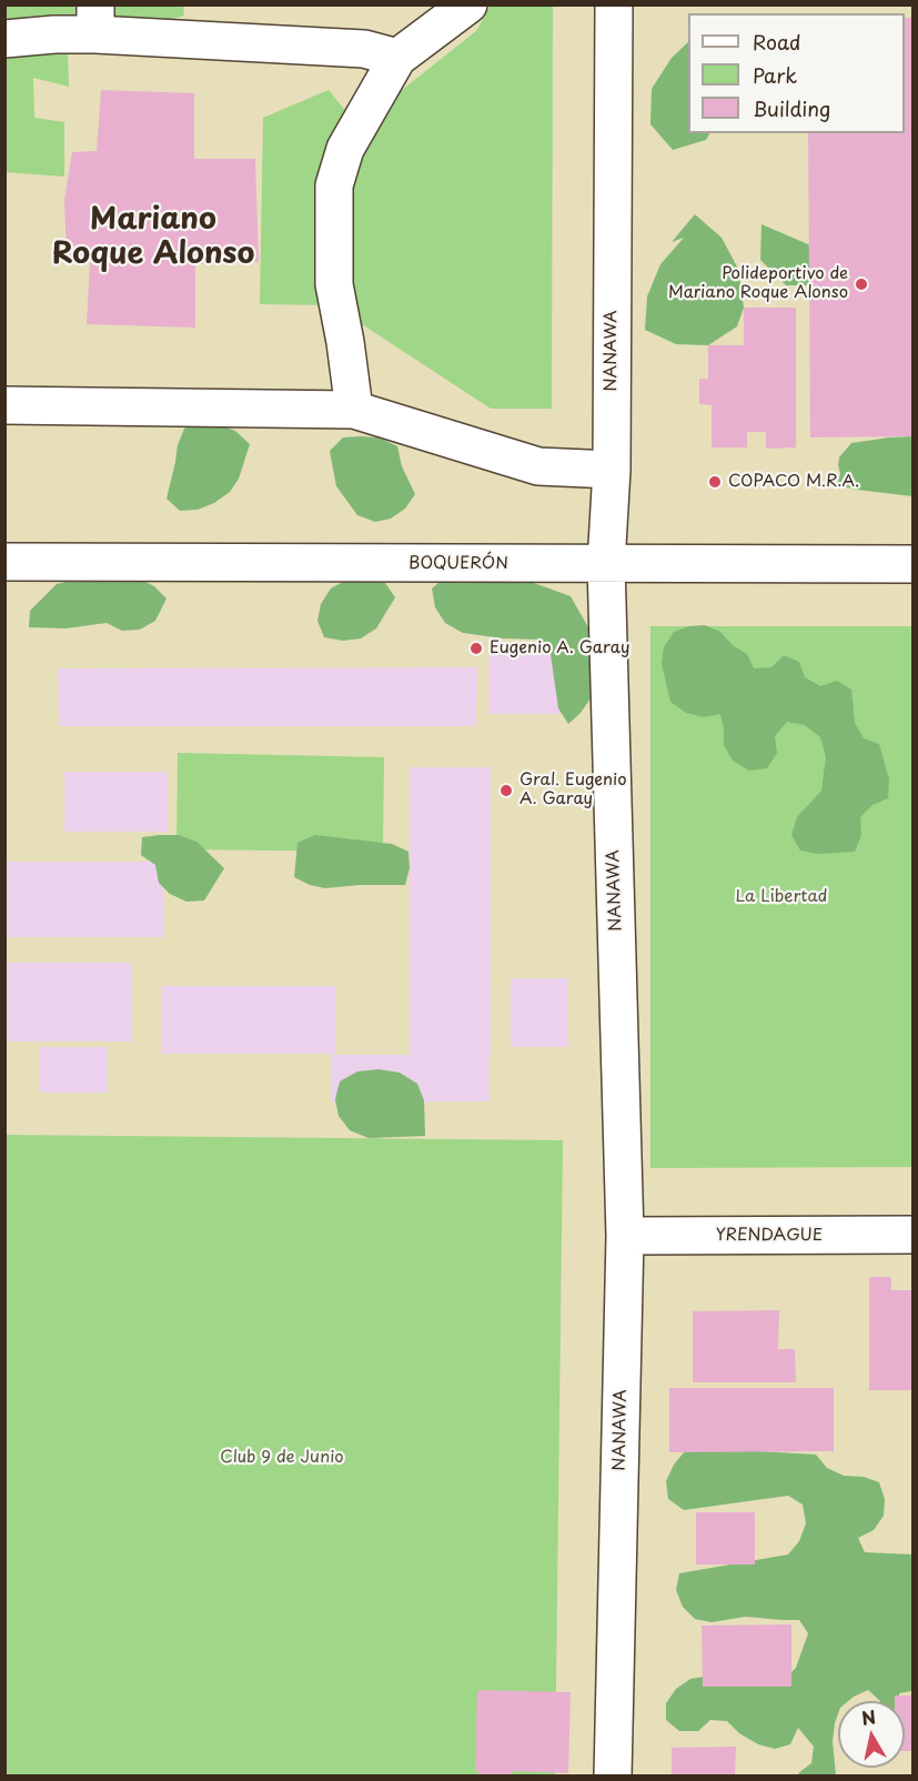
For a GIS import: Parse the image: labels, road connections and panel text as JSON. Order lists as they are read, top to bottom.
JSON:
{
  "streets": {
    "street": ["NANAWA", "BOQUERÓN", "YRENDAGUE"]
  },
  "crossings": [
    ["NANAWA", "BOQUERÓN"],
    ["NANAWA", "YRENDAGUE"]
  ],
  "districts": ["Mariano Roque Alonso"],
  "parks": ["La Libertad", "Club 9 de Junio"],
  "places": [
    "Polideportivo de Mariano Roque Alonso",
    "COPACO M.R.A.",
    "Eugenio A. Garay",
    "Gral. Eugenio A. Garay"
  ],
  "legend": ["Road", "Park", "Building"],
  "north": "top"
}
